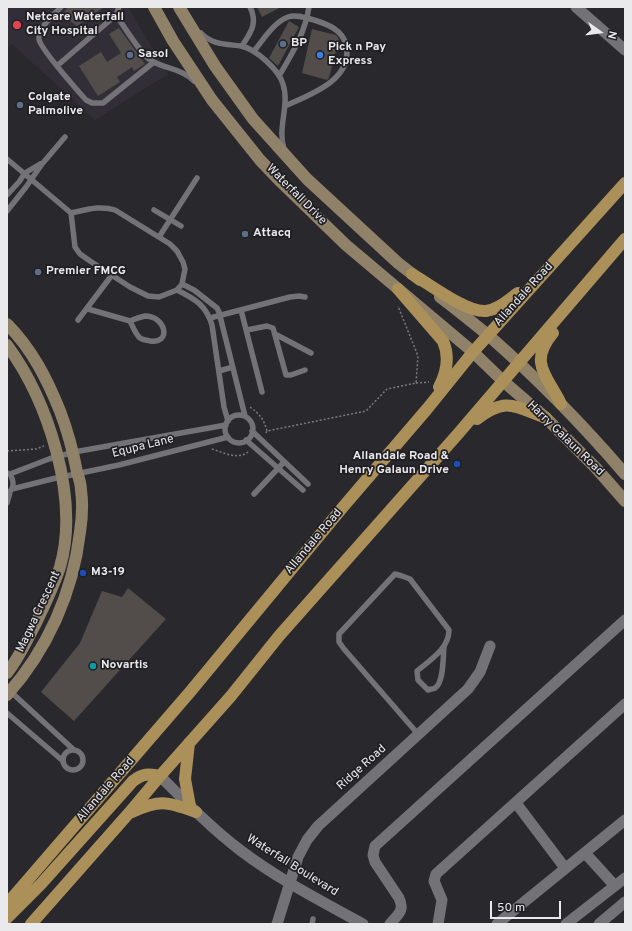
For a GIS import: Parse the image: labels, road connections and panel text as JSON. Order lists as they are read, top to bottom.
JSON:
{
  "streets": {
    "main road": [
      "Waterfall Drive",
      "Allandale Road",
      "Harry Galaun Road",
      "Magwa Crescent"
    ],
    "street": ["Ridge Road", "Waterfall Boulevard"],
    "lane": ["Equpa Lane"]
  },
  "crossings": [
    ["Waterfall Drive", "Allandale Road"],
    ["Waterfall Drive", "Harry Galaun Road"],
    ["Allandale Road", "Harry Galaun Road"],
    ["Equpa Lane", "Magwa Crescent"],
    ["Ridge Road", "Waterfall Boulevard"]
  ],
  "places": [
    "Netcare Waterfall City Hospital",
    "BP",
    "Sasol",
    "Pick n Pay Express",
    "Colgate Palmolive",
    "Attacq",
    "Premier FMCG",
    "Allandale Road & Henry Galaun Drive",
    "M3-19",
    "Novartis"
  ],
  "scale_bar": "50 m",
  "north": "right"
}
